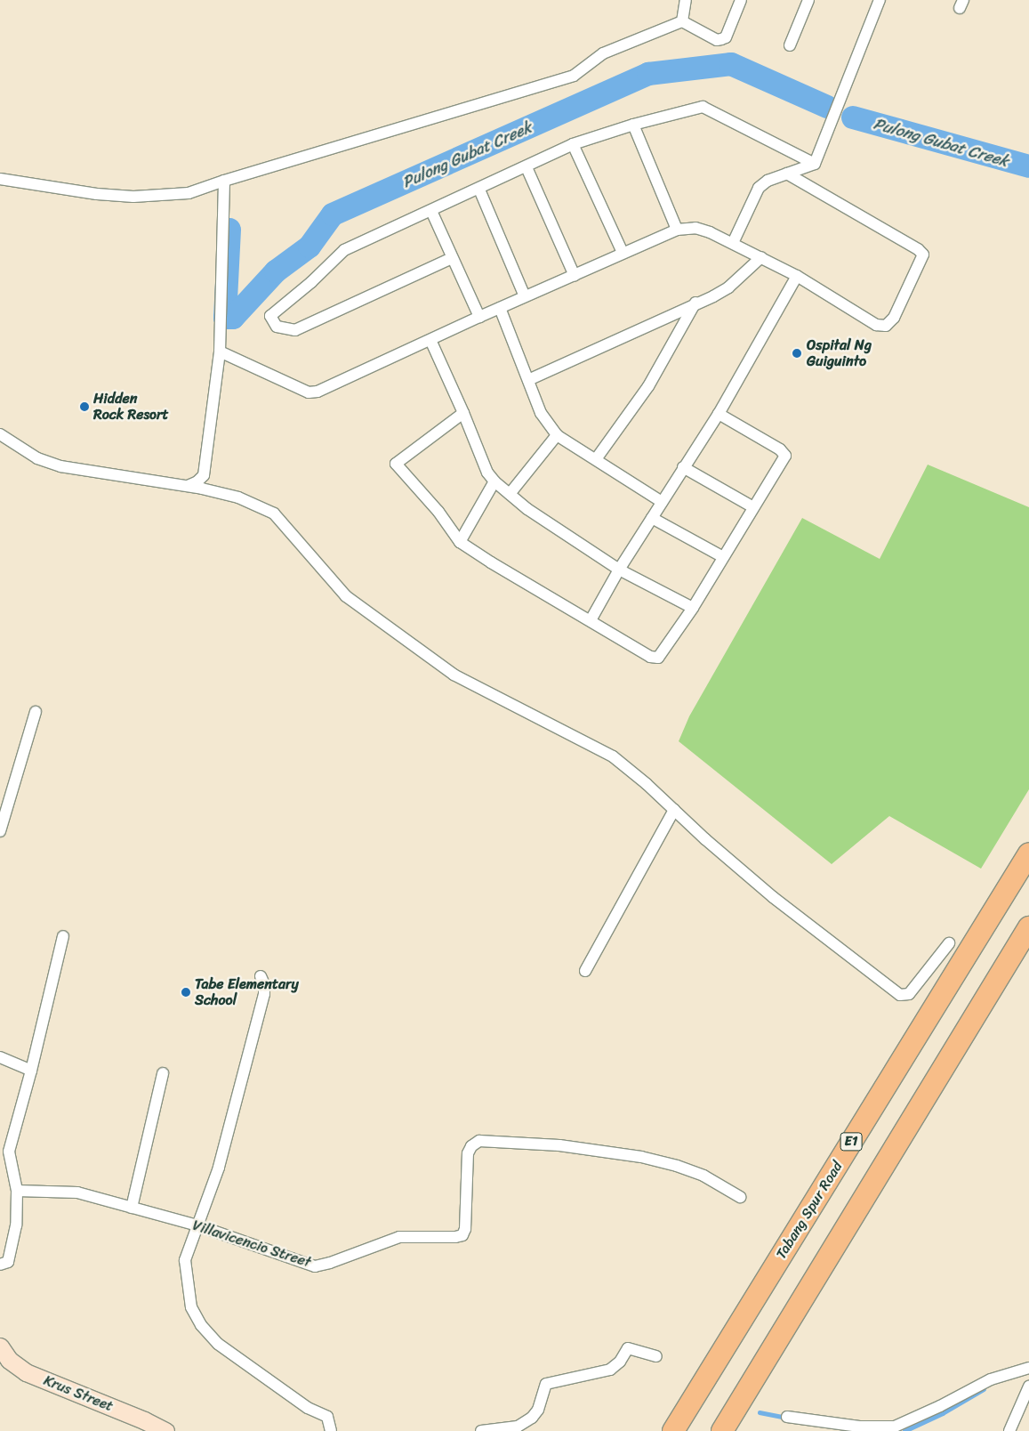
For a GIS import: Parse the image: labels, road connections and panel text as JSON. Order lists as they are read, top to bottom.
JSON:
{
  "streets": {
    "highway": ["E1", "Tabang Spur Road"],
    "main road": ["Krus Street"],
    "street": ["Villavicencio Street"]
  },
  "water": ["Pulong Gubat Creek"],
  "places": ["Ospital Ng Guiguinto", "Hidden Rock Resort", "Tabe Elementary School"]
}
